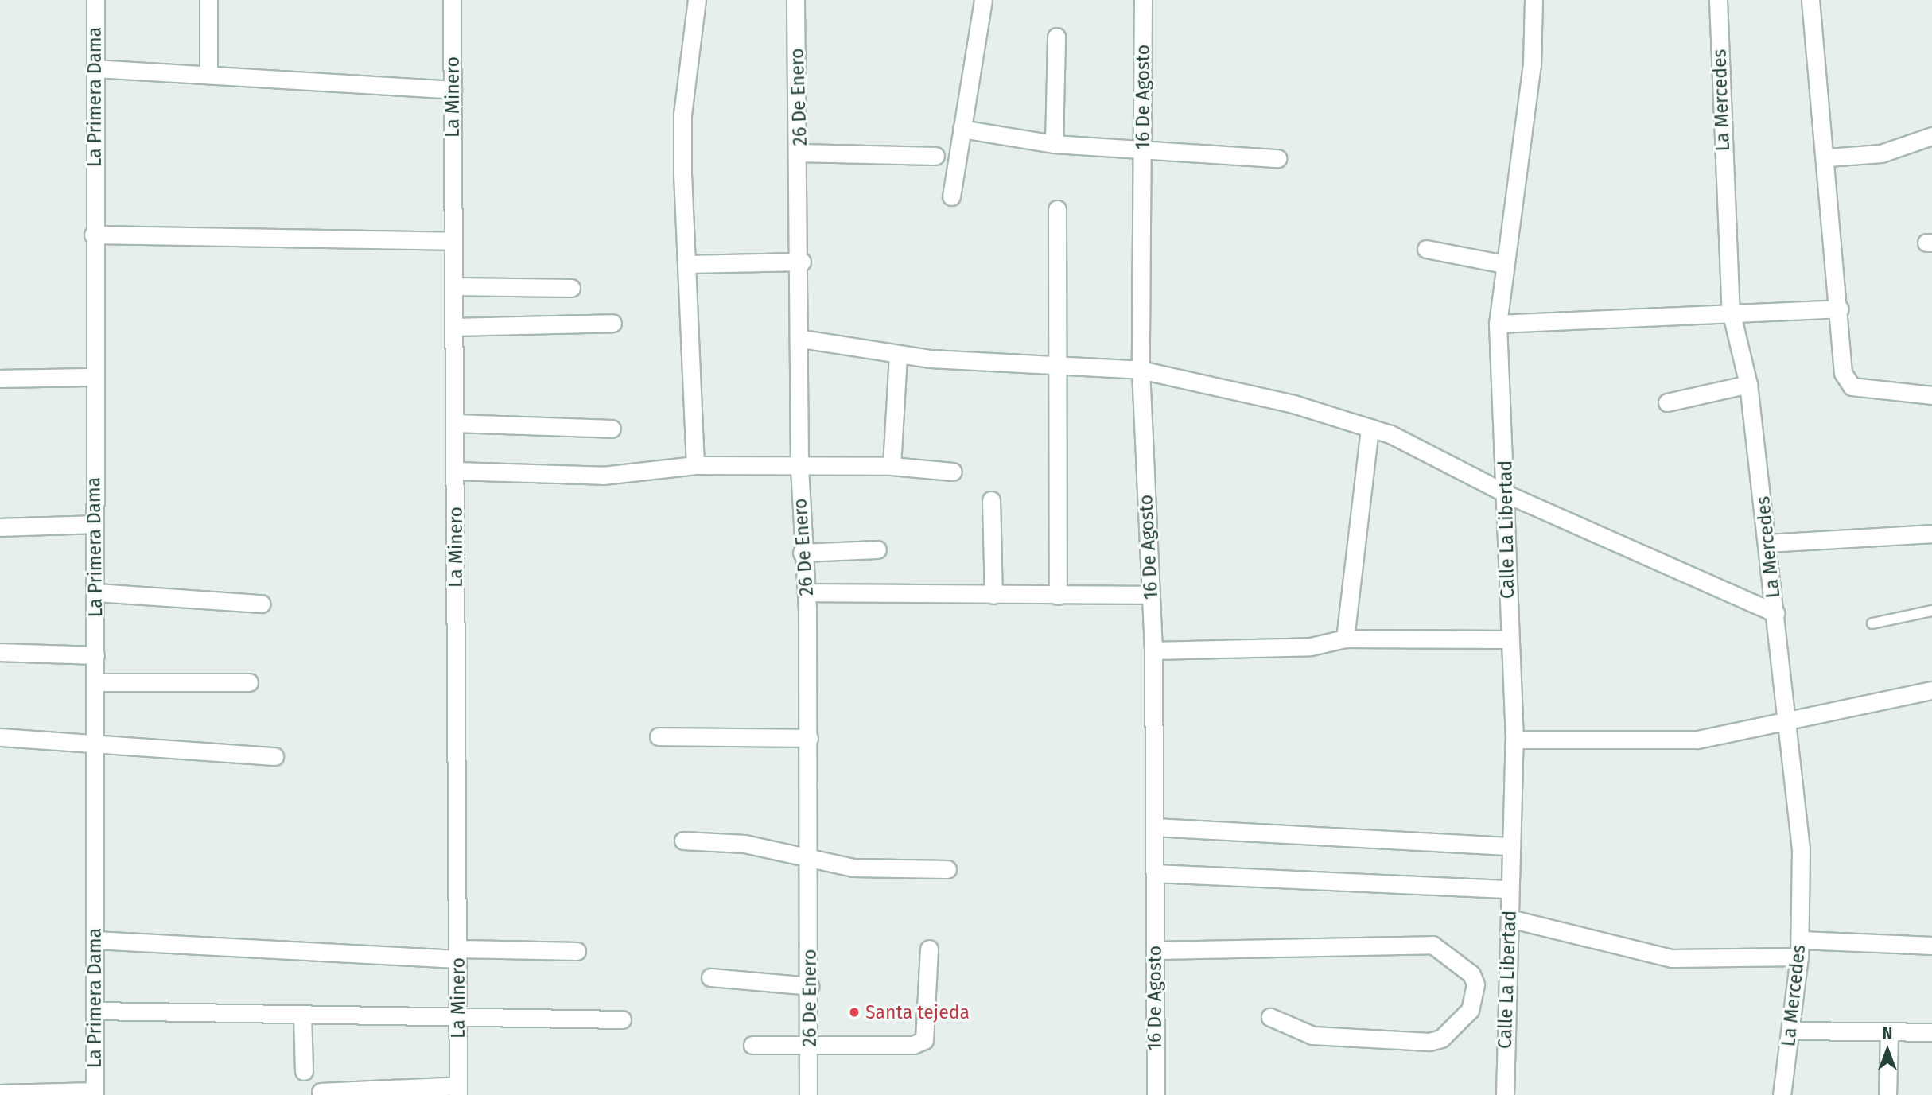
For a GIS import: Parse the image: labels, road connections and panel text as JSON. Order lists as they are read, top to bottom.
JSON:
{
  "streets": {
    "street": [
      "La Primera Dama",
      "La Minero",
      "26 De Enero",
      "16 De Agosto",
      "La Mercedes",
      "Calle La Libertad"
    ]
  },
  "places": ["Santa tejeda"],
  "north": "top"
}
